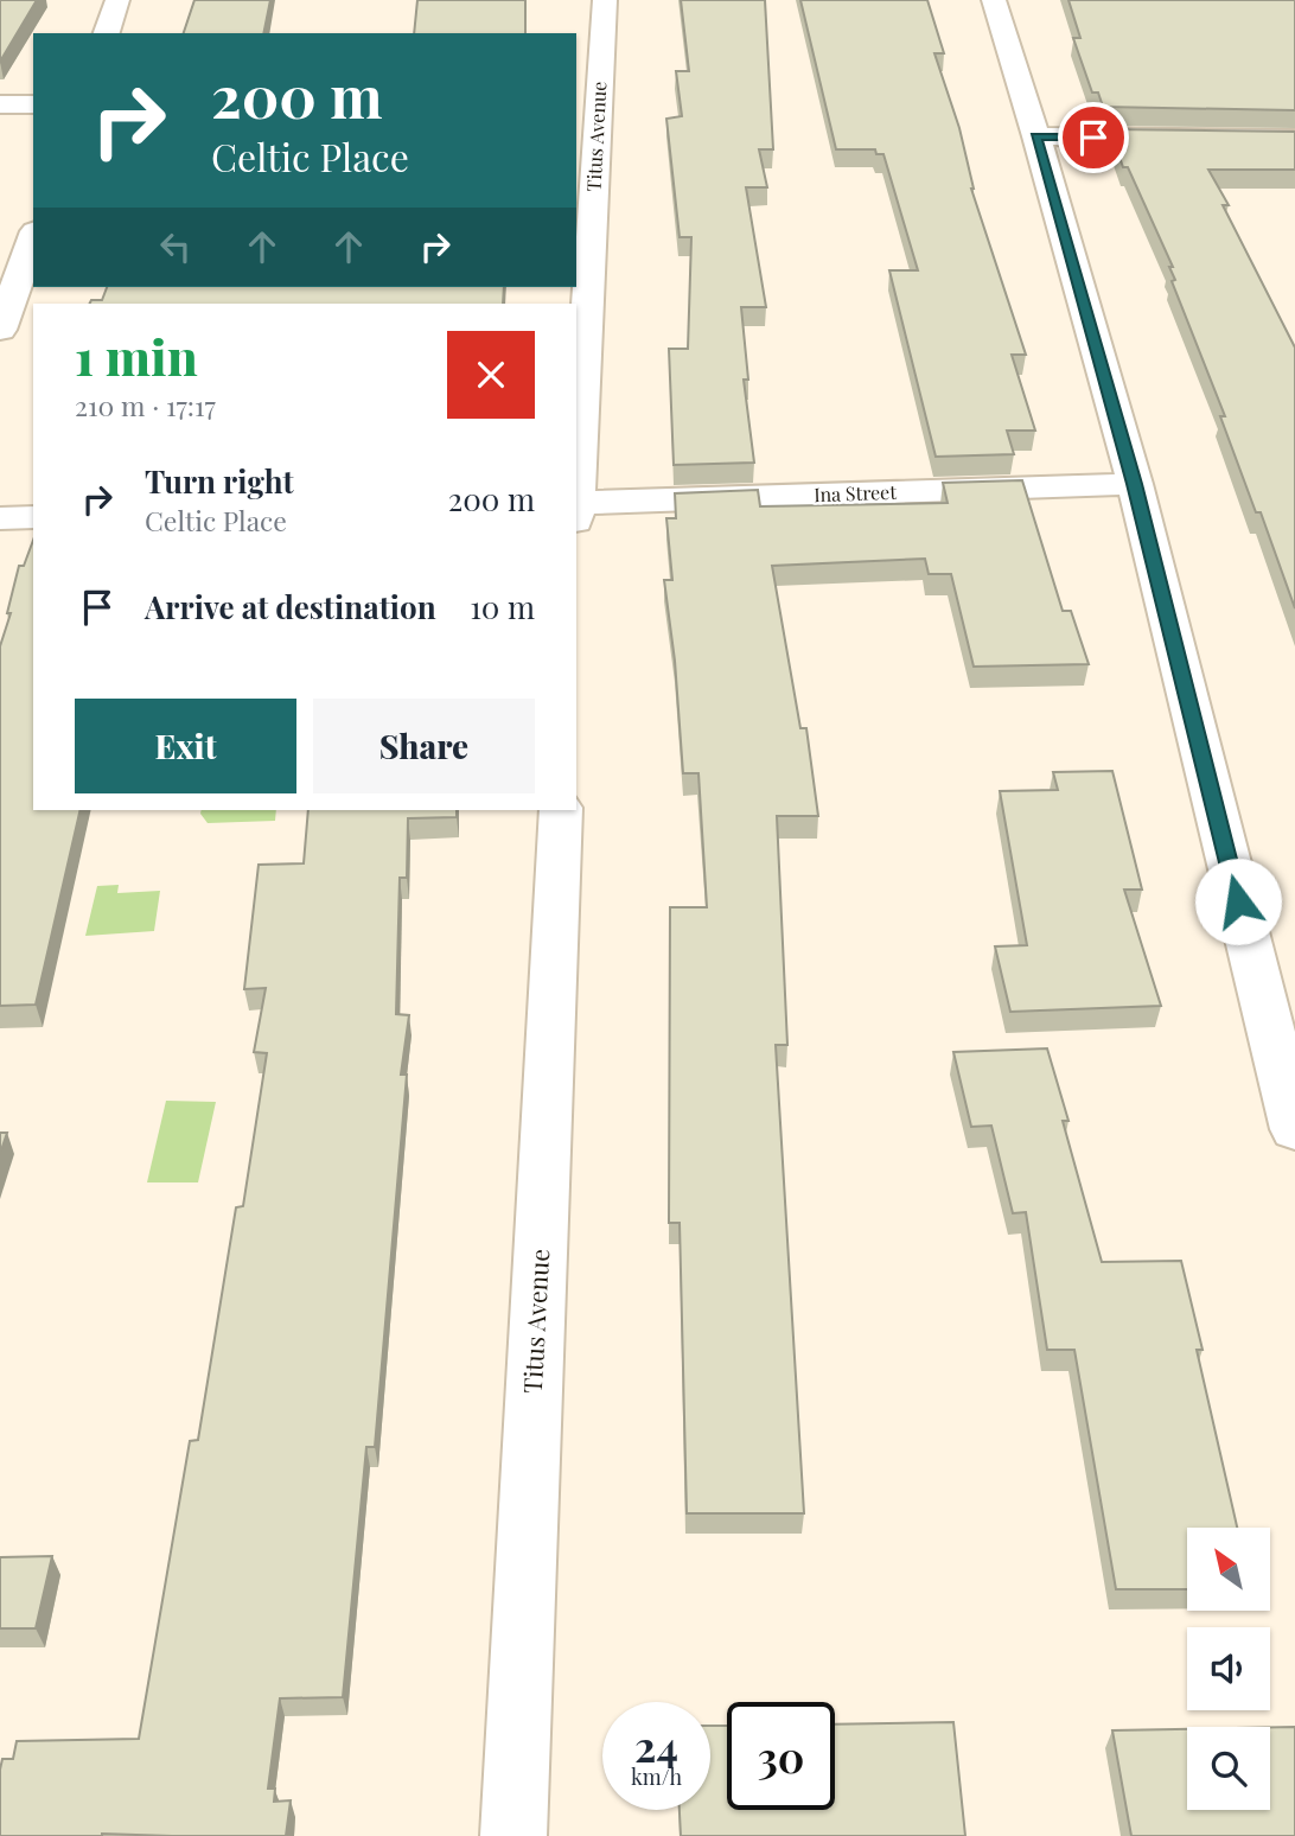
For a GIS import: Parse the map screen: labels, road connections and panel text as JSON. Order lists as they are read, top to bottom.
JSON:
{
  "streets": {
    "street": ["Titus Avenue", "Ina Street"]
  },
  "north": "top left",
  "page": {
    "turn": ["200 m", "Celtic Place"],
    "heading": ["1 min", "210 m · 17:17"],
    "list": [
      {
        "name": "Turn right",
        "note": "Celtic Place",
        "value": "200 m"
      },
      {
        "name": "Arrive at destination",
        "value": "10 m"
      }
    ],
    "buttons": ["Exit", "Share"],
    "speed": "24 km/h",
    "limit": "30"
  }
}
